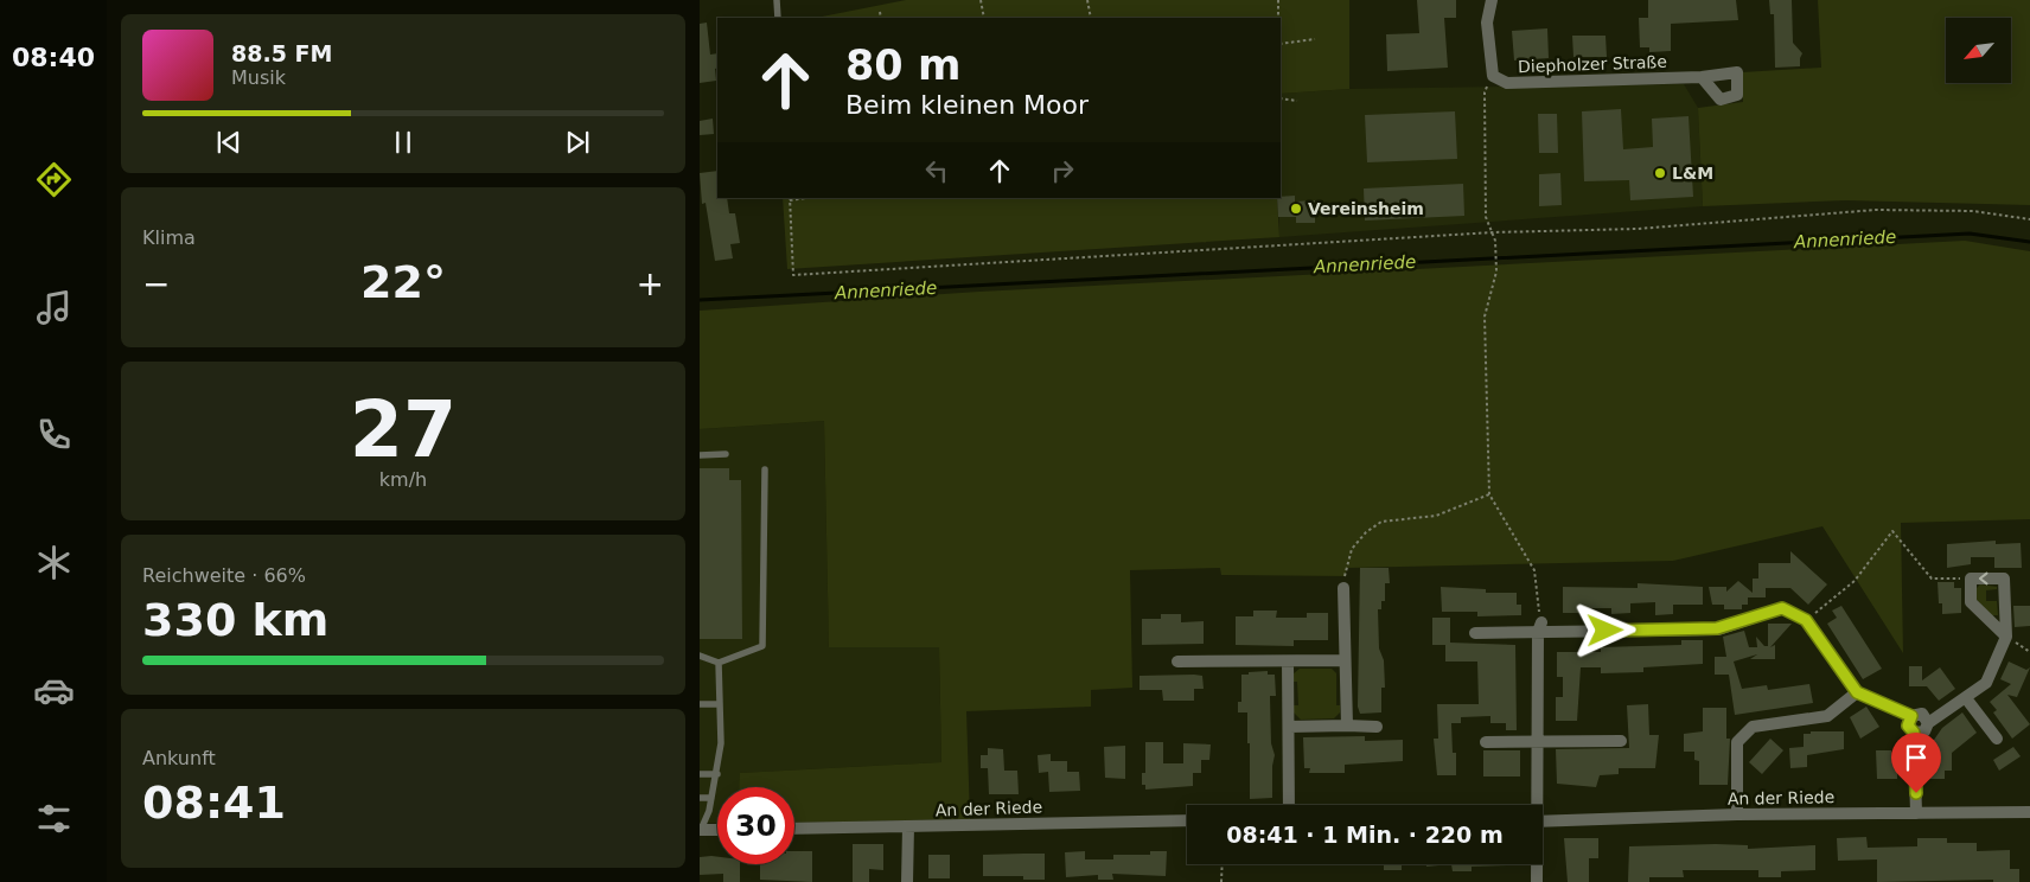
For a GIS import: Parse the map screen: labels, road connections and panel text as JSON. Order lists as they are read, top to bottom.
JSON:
{
  "streets": {
    "street": ["Diepholzer Straße", "An der Riede"]
  },
  "water": ["Annenriede"],
  "places": ["L&M", "Vereinsheim"],
  "north": "bottom left",
  "page": {
    "tabs": "08:40",
    "turn": ["80 m", "Beim kleinen Moor"],
    "song": ["88.5 FM", "Musik"],
    "tile": [
      "Klima",
      ["27", "km/h"],
      ["Reichweite · 66%", "330 km"],
      ["Ankunft", "08:41"]
    ],
    "heat": ["−", "22°", "+"],
    "limit": "30",
    "trip": "08:41 · 1 Min. · 220 m"
  }
}
